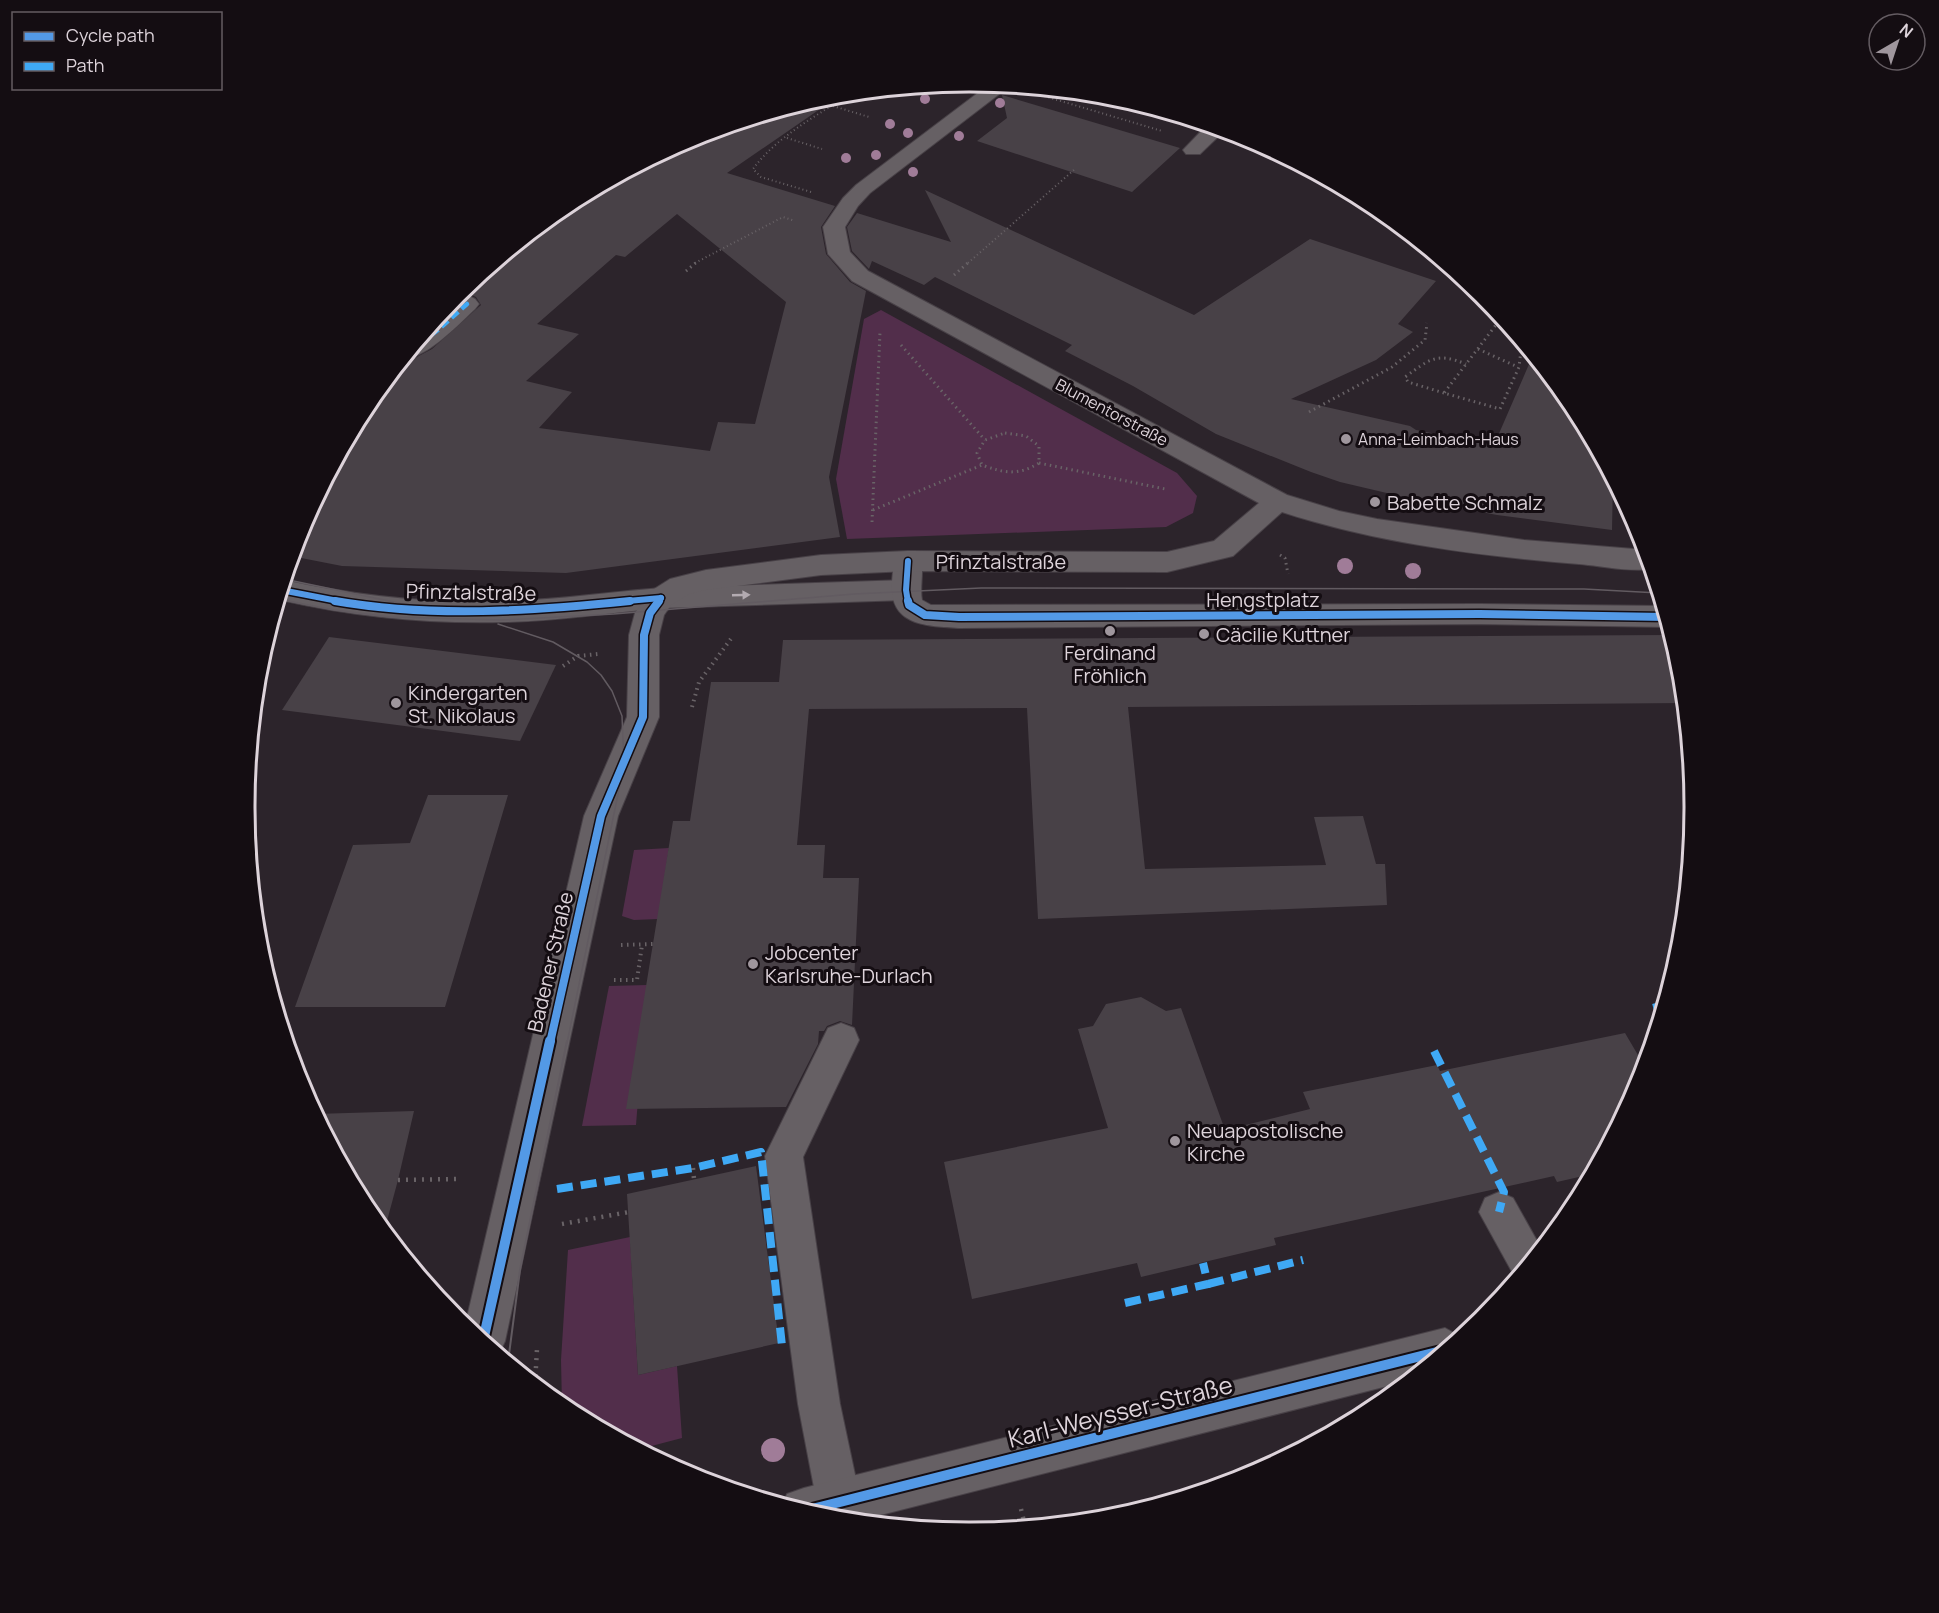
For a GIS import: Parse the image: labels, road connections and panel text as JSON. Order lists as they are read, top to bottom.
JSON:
{
  "streets": {
    "main road": [
      "Blumentorstraße",
      "Pfinztalstraße",
      "Hengstplatz",
      "Badener Straße",
      "Karl-Weysser-Straße"
    ]
  },
  "crossings": [
    ["Blumentorstraße", "Pfinztalstraße"],
    ["Pfinztalstraße", "Badener Straße"]
  ],
  "places": [
    "Anna-Leimbach-Haus",
    "Babette Schmalz",
    "Ferdinand Fröhlich",
    "Cäcilie Kuttner",
    "Kindergarten St. Nikolaus",
    "Jobcenter Karlsruhe-Durlach",
    "Neuapostolische Kirche"
  ],
  "legend": ["Cycle path", "Path"],
  "north": "top right"
}
